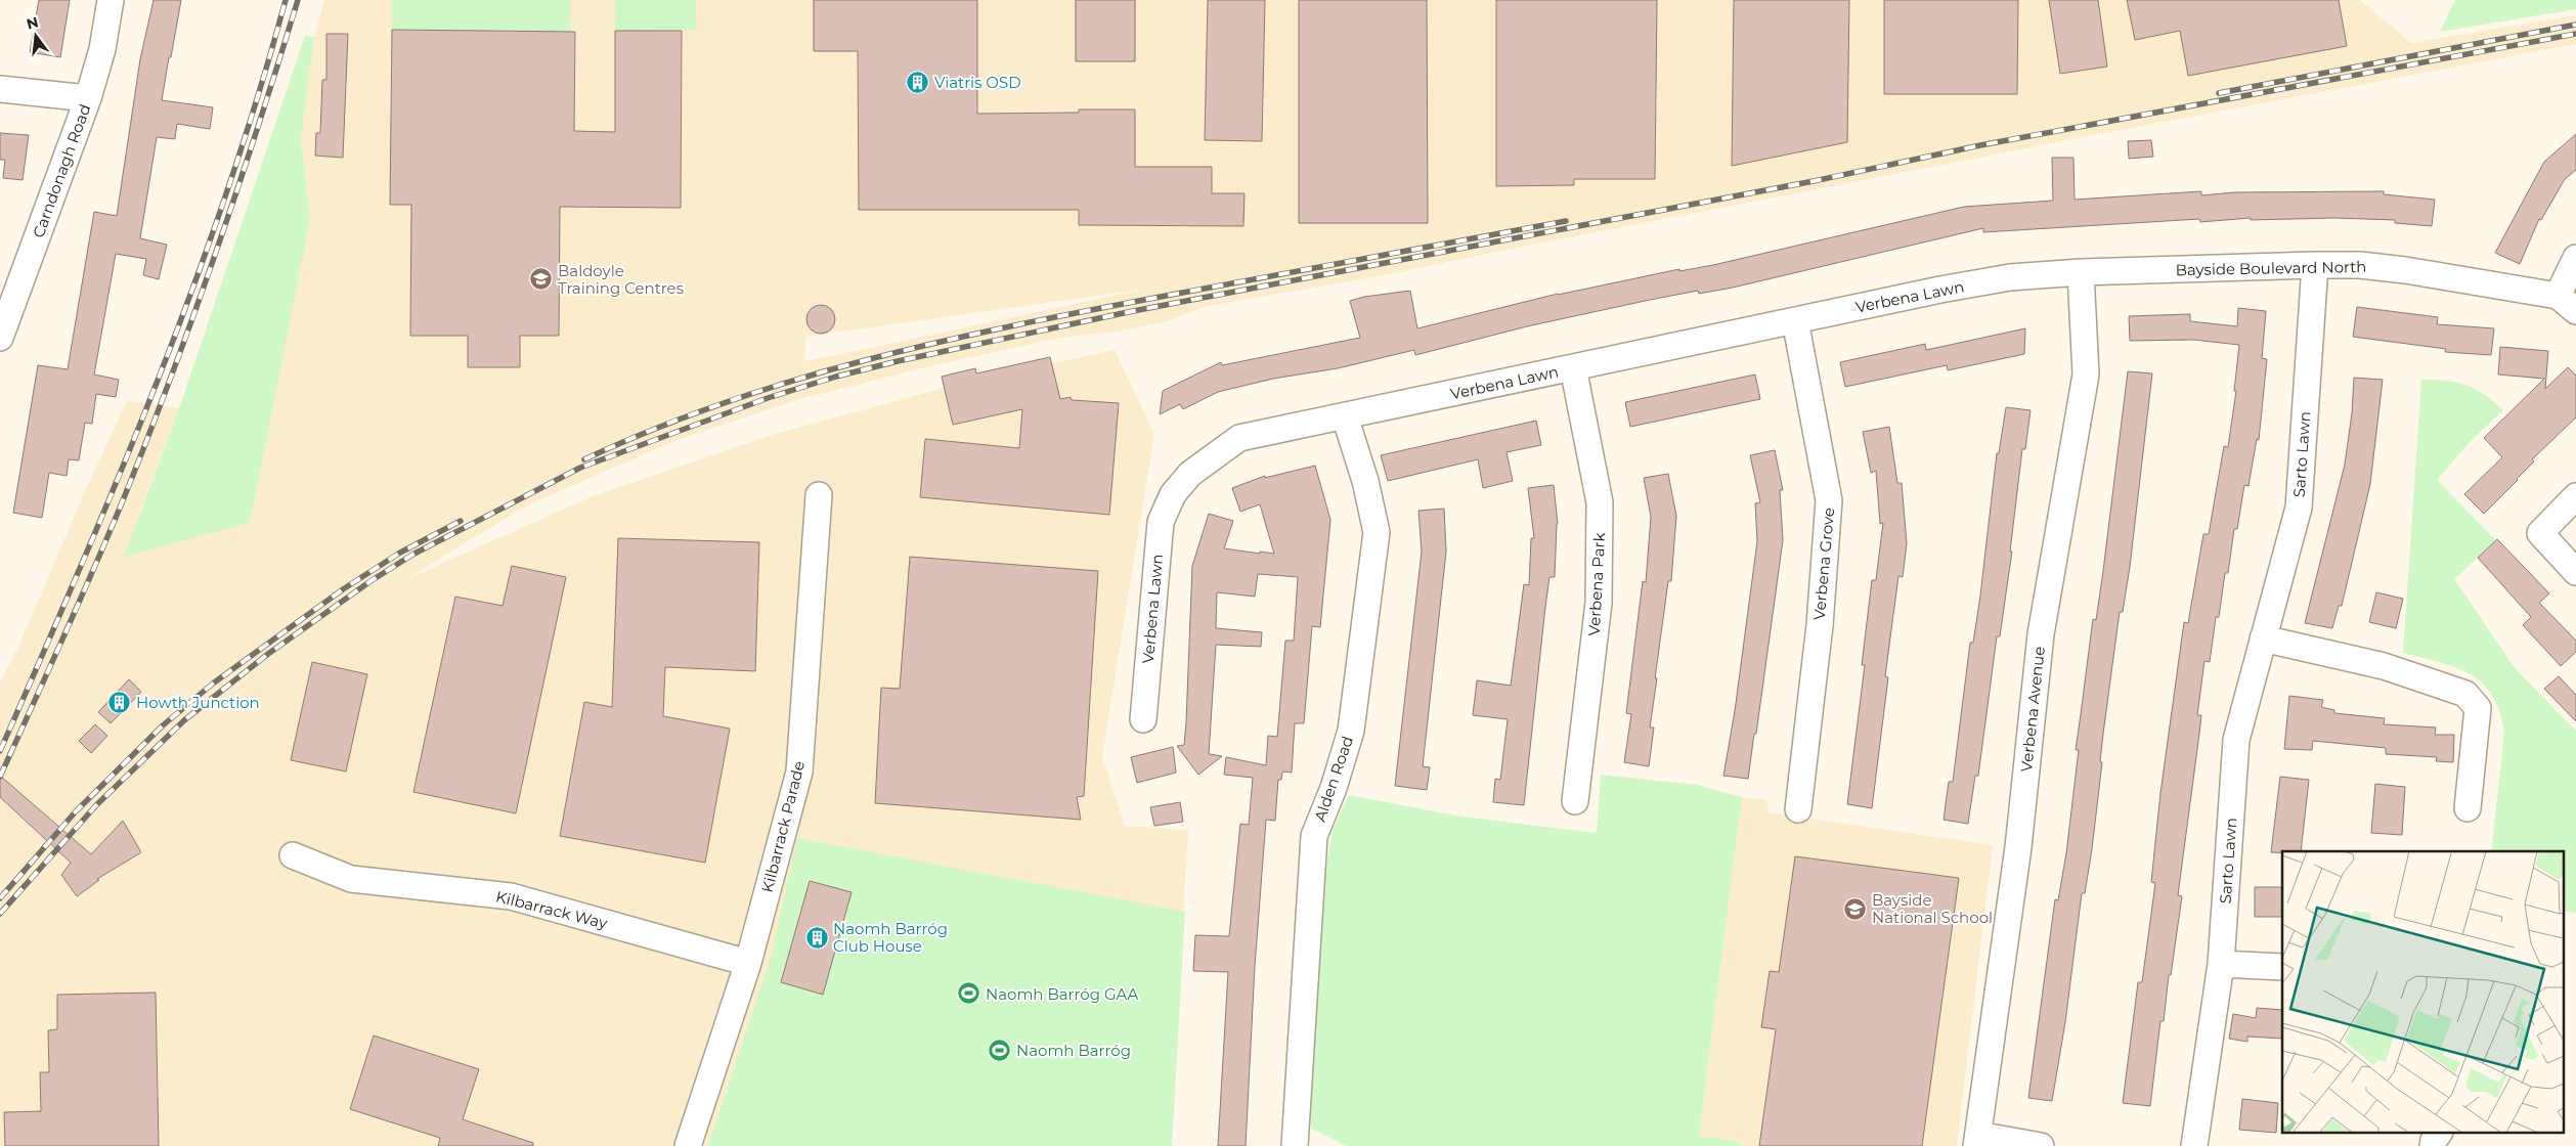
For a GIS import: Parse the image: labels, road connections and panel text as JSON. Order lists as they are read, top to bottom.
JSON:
{
  "streets": {
    "street": [
      "Carndonagh Road",
      "Bayside Boulevard North",
      "Verbena Lawn",
      "Sarto Lawn",
      "Verbena Grove",
      "Verbena Park",
      "Verbena Avenue",
      "Alden Road",
      "Kilbarrack Parade",
      "Kilbarrack Way"
    ]
  },
  "crossings": [
    ["Bayside Boulevard North", "Verbena Lawn"],
    ["Bayside Boulevard North", "Sarto Lawn"],
    ["Bayside Boulevard North", "Verbena Avenue"],
    ["Verbena Lawn", "Verbena Grove"],
    ["Verbena Lawn", "Verbena Park"],
    ["Verbena Lawn", "Verbena Avenue"],
    ["Verbena Lawn", "Alden Road"],
    ["Kilbarrack Parade", "Kilbarrack Way"]
  ],
  "places": {
    "building": ["Viatris OSD", "Howth Junction", "Naomh Barróg Club House"],
    "school or university": ["Baldoyle Training Centres", "Bayside National School"],
    "sports": ["Naomh Barróg GAA", "Naomh Barróg"]
  },
  "north": "top"
}
